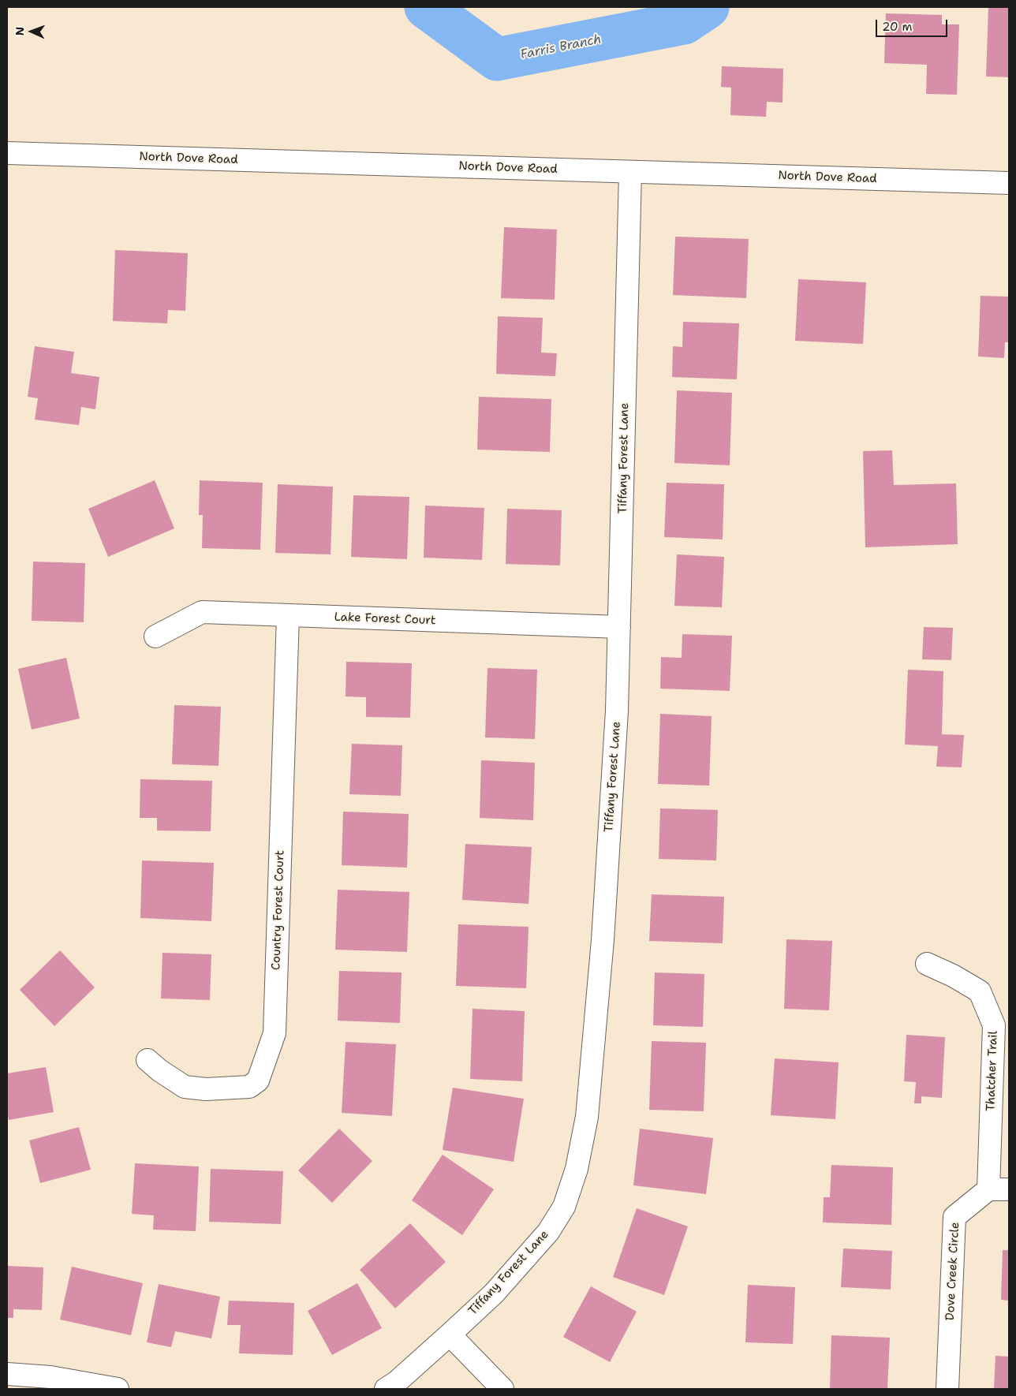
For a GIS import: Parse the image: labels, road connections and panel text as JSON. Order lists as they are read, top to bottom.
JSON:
{
  "streets": {
    "street": [
      "North Dove Road",
      "Tiffany Forest Lane",
      "Lake Forest Court",
      "Country Forest Court",
      "Thatcher Trail",
      "Dove Creek Circle"
    ]
  },
  "crossings": [
    ["North Dove Road", "Tiffany Forest Lane"],
    ["Tiffany Forest Lane", "Lake Forest Court"],
    ["Lake Forest Court", "Country Forest Court"],
    ["Thatcher Trail", "Dove Creek Circle"]
  ],
  "water": ["Farris Branch"],
  "scale_bar": "20 m",
  "north": "left"
}
